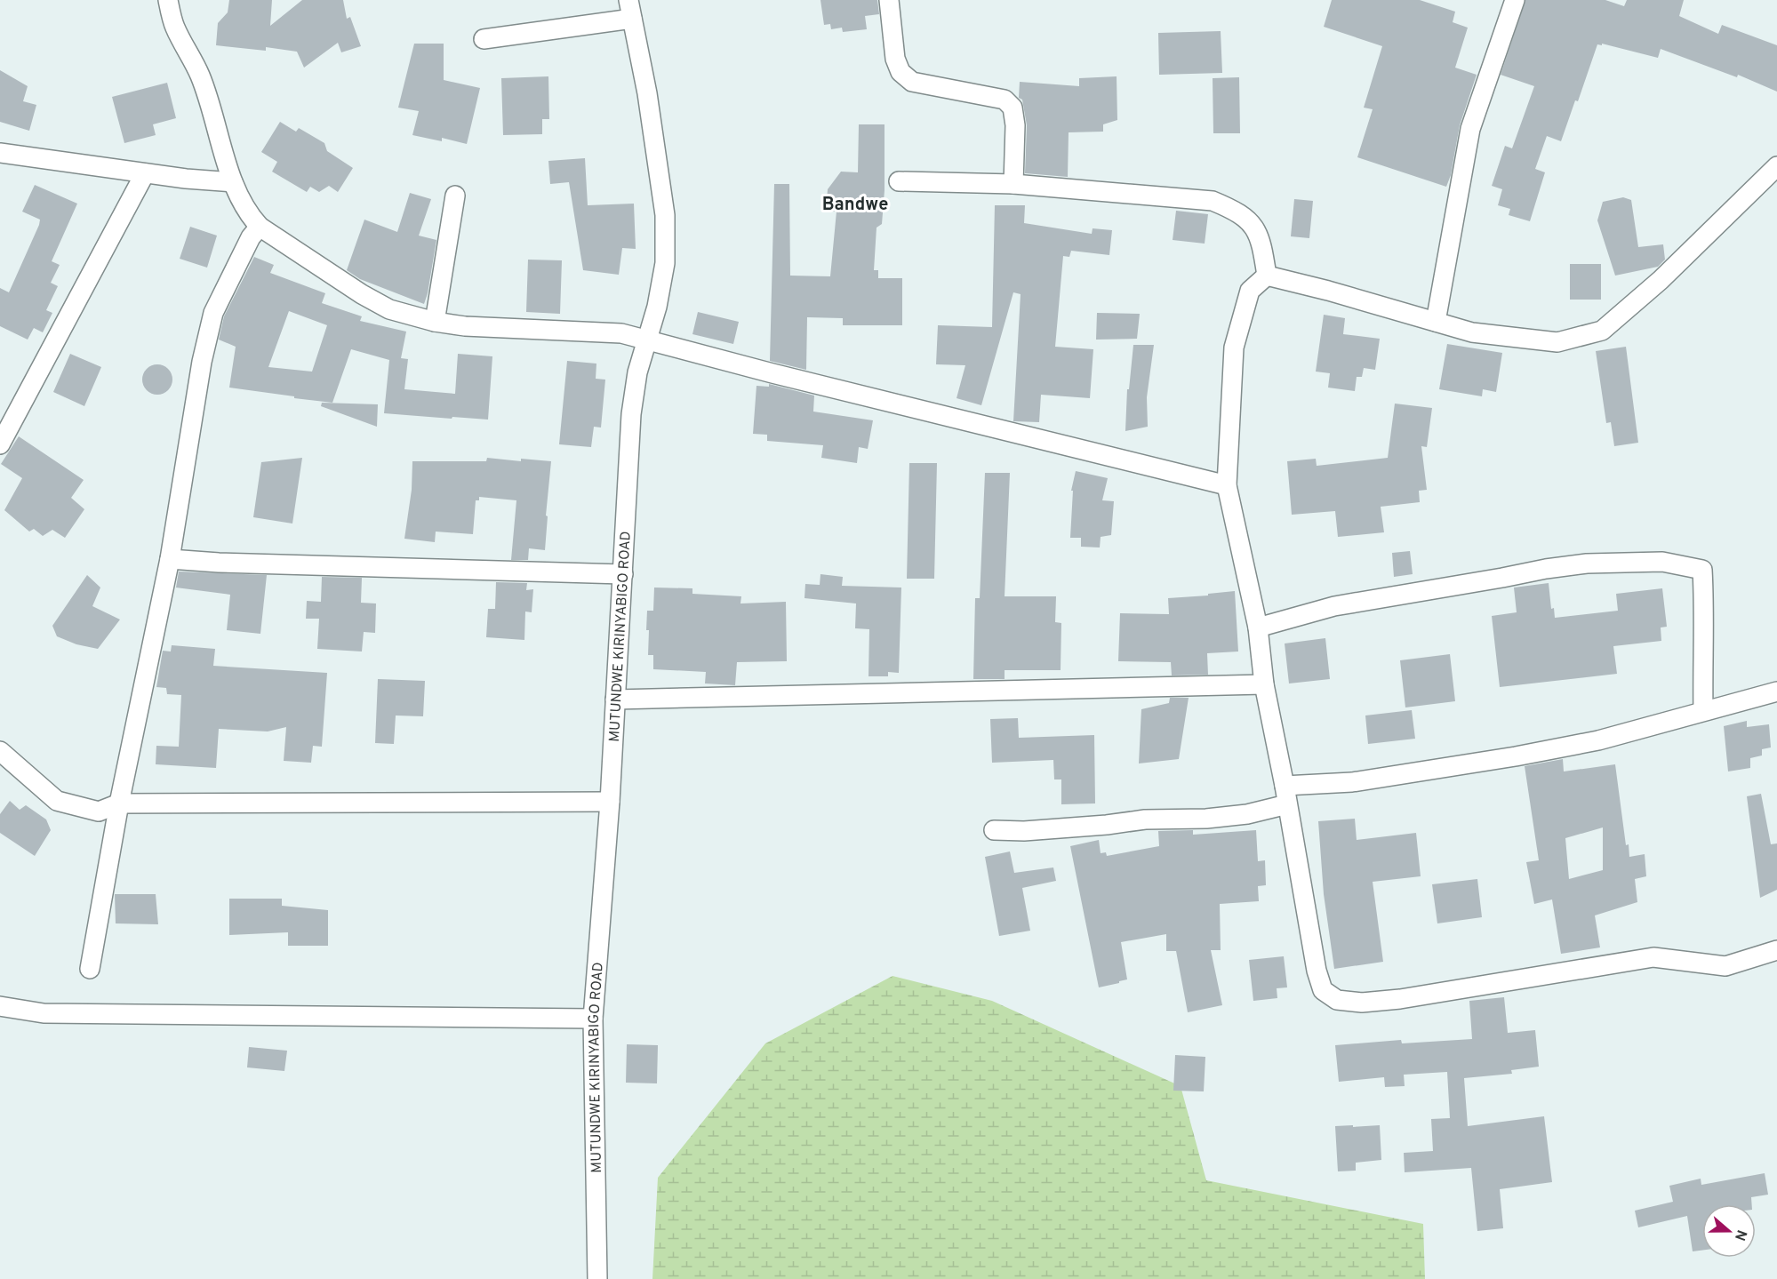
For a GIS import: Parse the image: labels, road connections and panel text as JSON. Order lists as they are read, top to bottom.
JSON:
{
  "streets": {
    "street": ["MUTUNDWE KIRINYABIGO ROAD"]
  },
  "districts": ["Bandwe"],
  "north": "right"
}
